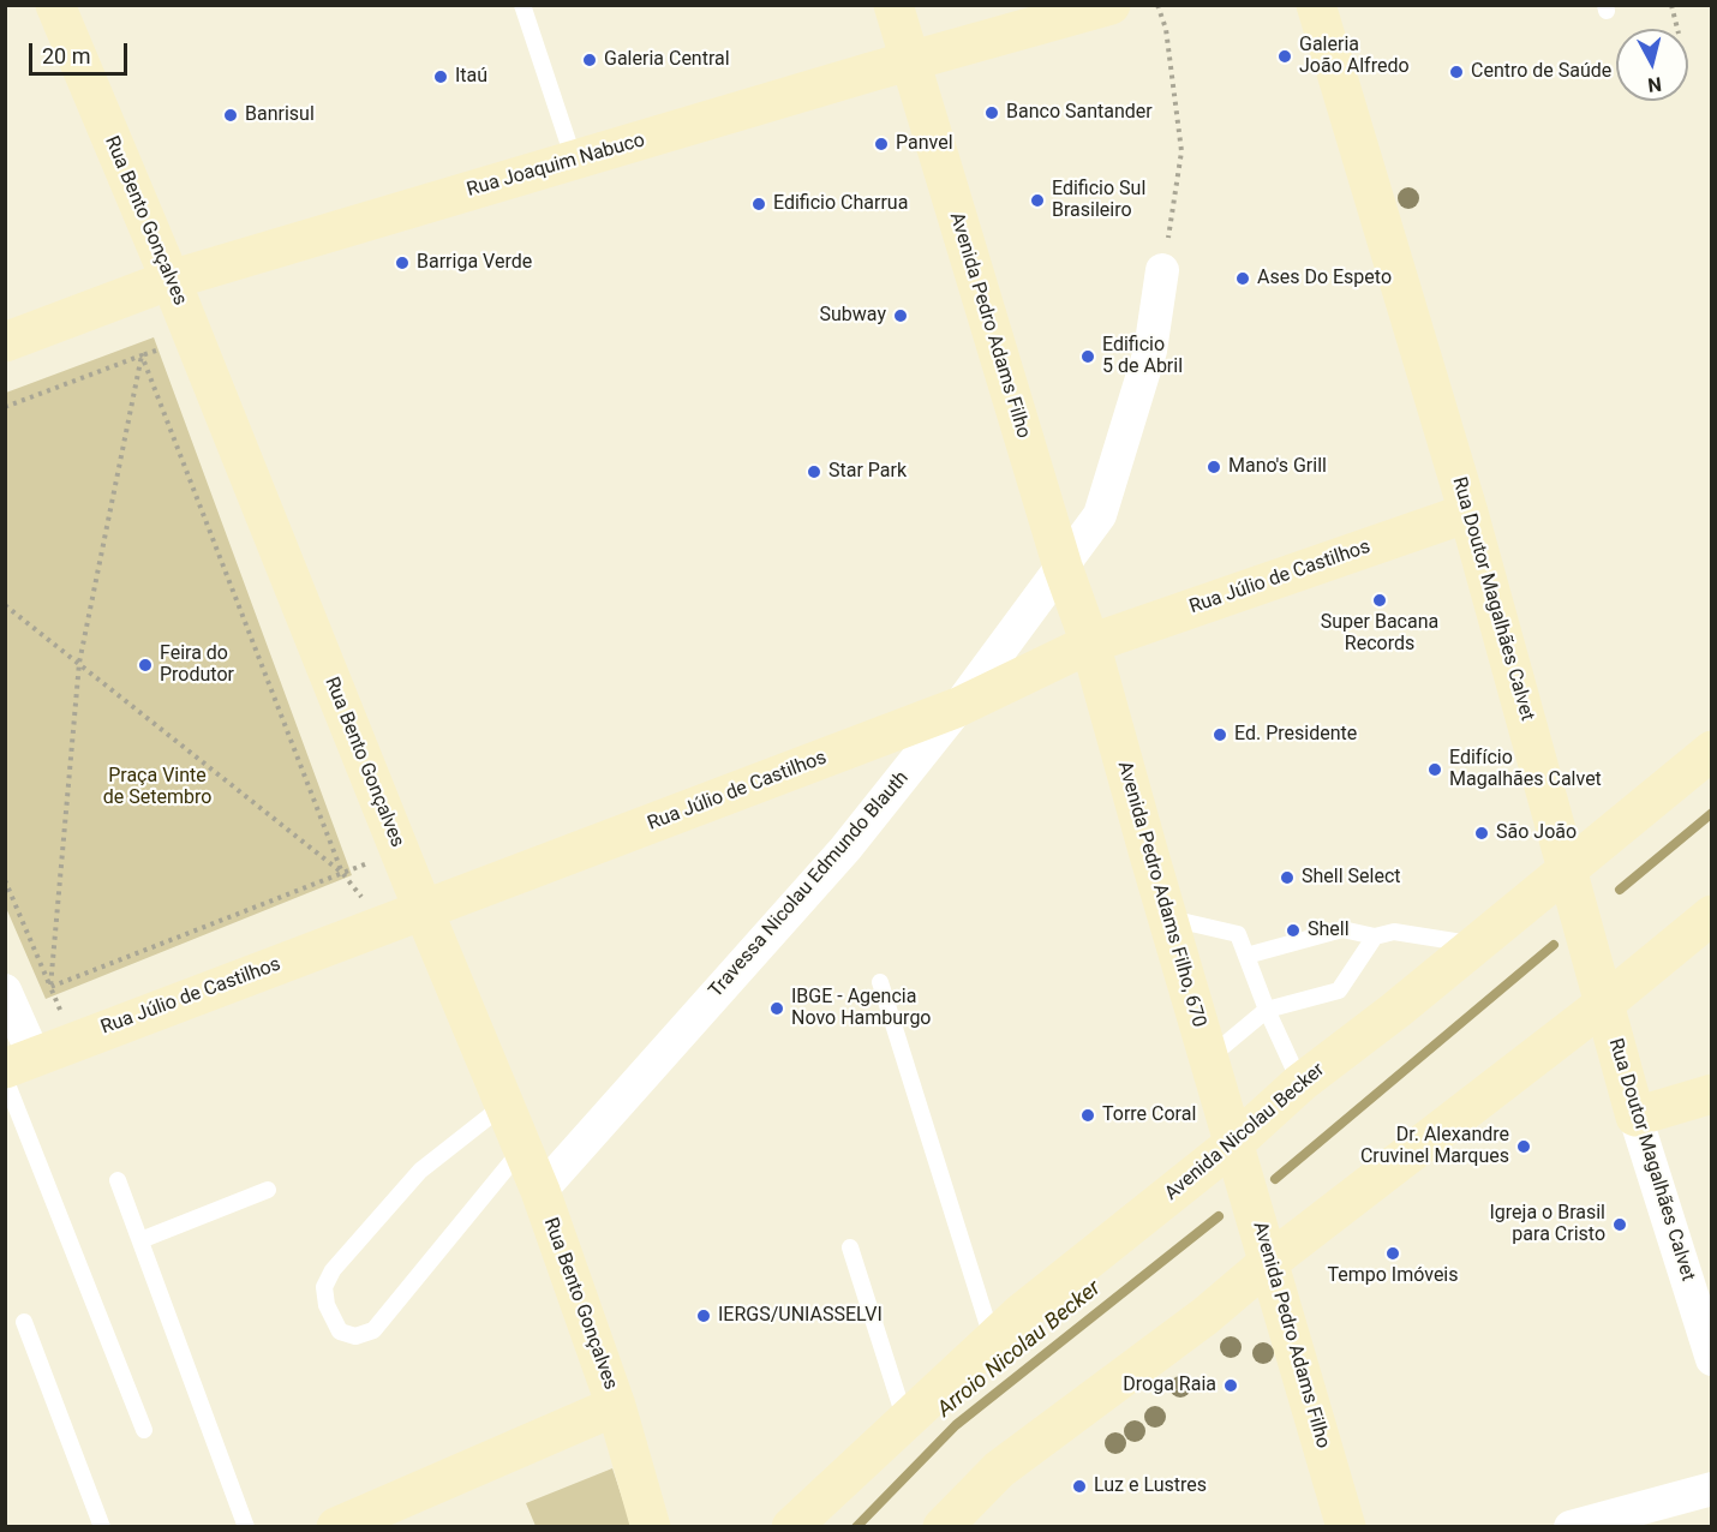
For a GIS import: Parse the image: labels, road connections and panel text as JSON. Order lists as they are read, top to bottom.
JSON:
{
  "streets": {
    "main road": [
      "Rua Joaquim Nabuco",
      "Rua Bento Gonçalves",
      "Avenida Pedro Adams Filho",
      "Rua Júlio de Castilhos",
      "Rua Doutor Magalhães Calvet",
      "Avenida Pedro Adams Filho, 670",
      "Avenida Nicolau Becker"
    ],
    "street": ["Travessa Nicolau Edmundo Blauth"]
  },
  "crossings": [
    ["Rua Joaquim Nabuco", "Rua Bento Gonçalves"],
    ["Rua Joaquim Nabuco", "Avenida Pedro Adams Filho"],
    ["Rua Bento Gonçalves", "Rua Júlio de Castilhos"],
    ["Rua Bento Gonçalves", "Travessa Nicolau Edmundo Blauth"],
    ["Avenida Pedro Adams Filho", "Rua Júlio de Castilhos"],
    ["Avenida Pedro Adams Filho", "Travessa Nicolau Edmundo Blauth"],
    ["Avenida Pedro Adams Filho", "Avenida Pedro Adams Filho, 670"],
    ["Avenida Pedro Adams Filho", "Avenida Nicolau Becker"],
    ["Rua Júlio de Castilhos", "Rua Doutor Magalhães Calvet"],
    ["Rua Júlio de Castilhos", "Travessa Nicolau Edmundo Blauth"],
    ["Rua Júlio de Castilhos", "Avenida Pedro Adams Filho, 670"],
    ["Rua Doutor Magalhães Calvet", "Avenida Nicolau Becker"],
    ["Avenida Pedro Adams Filho, 670", "Avenida Nicolau Becker"]
  ],
  "water": ["Arroio Nicolau Becker"],
  "parks": ["Praça Vinte de Setembro"],
  "places": [
    "Galeria João Alfredo",
    "Galeria Central",
    "Centro de Saúde",
    "Itaú",
    "Banco Santander",
    "Banrisul",
    "Panvel",
    "Edificio Sul Brasileiro",
    "Edificio Charrua",
    "Barriga Verde",
    "Ases Do Espeto",
    "Subway",
    "Edificio 5 de Abril",
    "Mano's Grill",
    "Star Park",
    "Super Bacana Records",
    "Feira do Produtor",
    "Ed. Presidente",
    "Edifício Magalhães Calvet",
    "São João",
    "Shell Select",
    "Shell",
    "IBGE - Agencia Novo Hamburgo",
    "Torre Coral",
    "Dr. Alexandre Cruvinel Marques",
    "Igreja o Brasil para Cristo",
    "Tempo Imóveis",
    "IERGS/UNIASSELVI",
    "Droga Raia",
    "Luz e Lustres"
  ],
  "scale_bar": "20 m",
  "north": "bottom"
}
